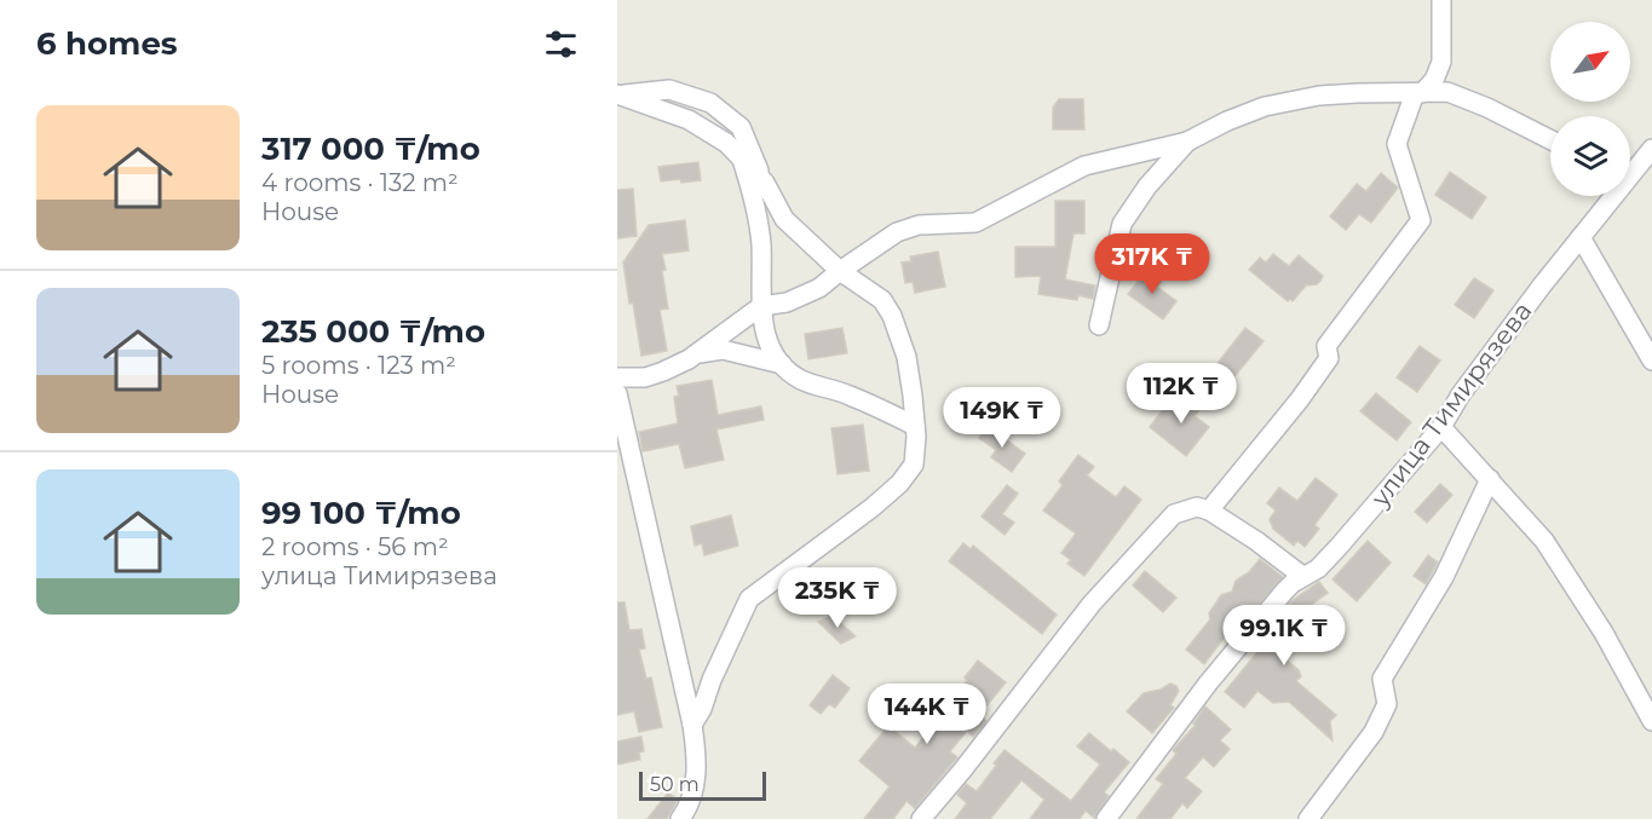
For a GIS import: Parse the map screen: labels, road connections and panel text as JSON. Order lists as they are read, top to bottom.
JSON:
{
  "streets": {
    "street": ["улица Тимирязева"]
  },
  "scale_bar": "50 m",
  "north": "top right",
  "page": {
    "heading": "6 homes",
    "list": [
      {
        "name": "317 000 ₸/mo",
        "note": "4 rooms · 132 m² · House"
      },
      {
        "name": "235 000 ₸/mo",
        "note": "5 rooms · 123 m² · House"
      },
      {
        "name": "99 100 ₸/mo",
        "note": "2 rooms · 56 m² · улица Тимирязева"
      }
    ],
    "price": [
      "317K ₸",
      "112K ₸",
      "149K ₸",
      "235K ₸",
      "99.1K ₸",
      "144K ₸"
    ],
    "scale": "50 m"
  }
}
